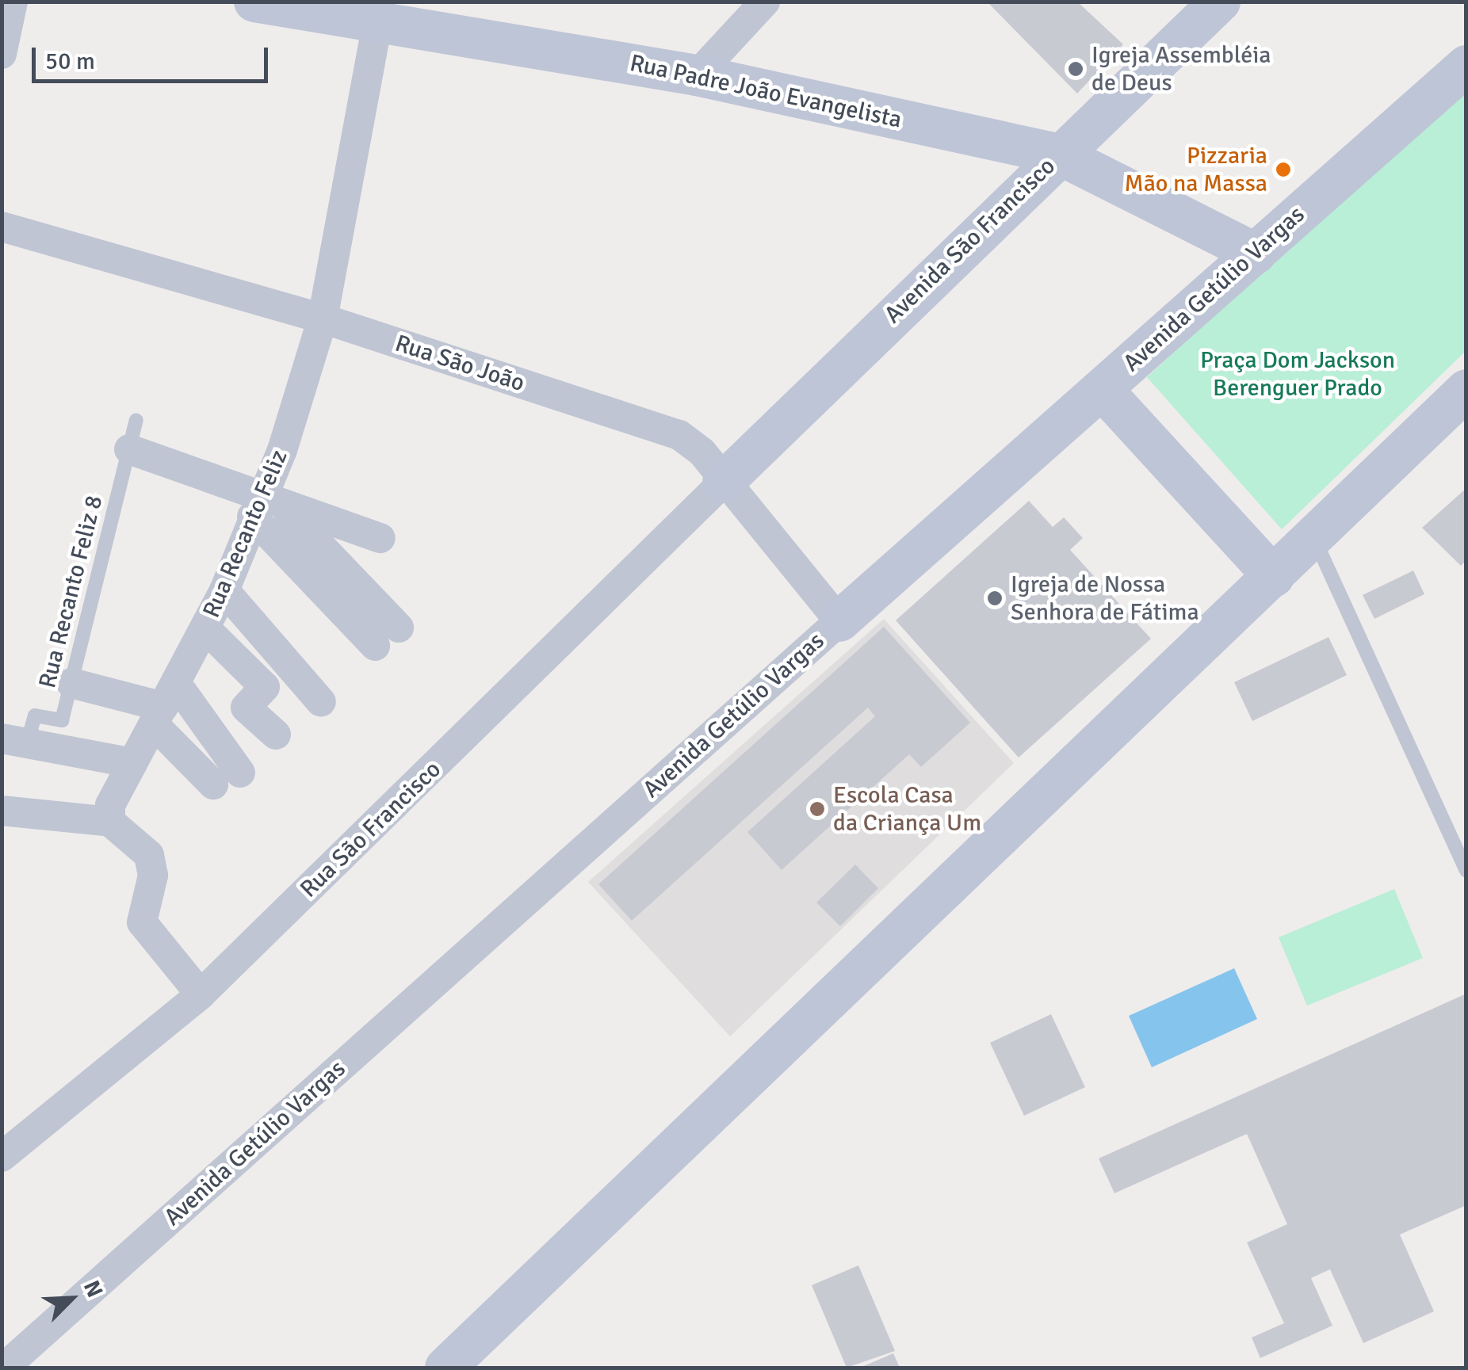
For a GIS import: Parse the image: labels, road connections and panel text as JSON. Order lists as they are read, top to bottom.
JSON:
{
  "streets": {
    "street": [
      "Rua Padre João Evangelista",
      "Avenida São Francisco",
      "Avenida Getúlio Vargas",
      "Rua São João",
      "Rua Recanto Feliz",
      "Rua São Francisco"
    ],
    "lane": ["Rua Recanto Feliz 8"]
  },
  "crossings": [
    ["Rua Padre João Evangelista", "Avenida São Francisco"],
    ["Rua Padre João Evangelista", "Avenida Getúlio Vargas"],
    ["Rua Padre João Evangelista", "Rua Recanto Feliz"],
    ["Avenida São Francisco", "Rua São João"],
    ["Avenida São Francisco", "Rua São Francisco"],
    ["Avenida Getúlio Vargas", "Rua São João"],
    ["Rua São João", "Rua Recanto Feliz"],
    ["Rua São João", "Rua São Francisco"]
  ],
  "parks": ["Praça Dom Jackson Berenguer Prado"],
  "places": [
    "Igreja Assembléia de Deus",
    "Pizzaria Mão na Massa",
    "Igreja de Nossa Senhora de Fátima",
    "Escola Casa da Criança Um"
  ],
  "scale_bar": "50 m",
  "north": "top right"
}
